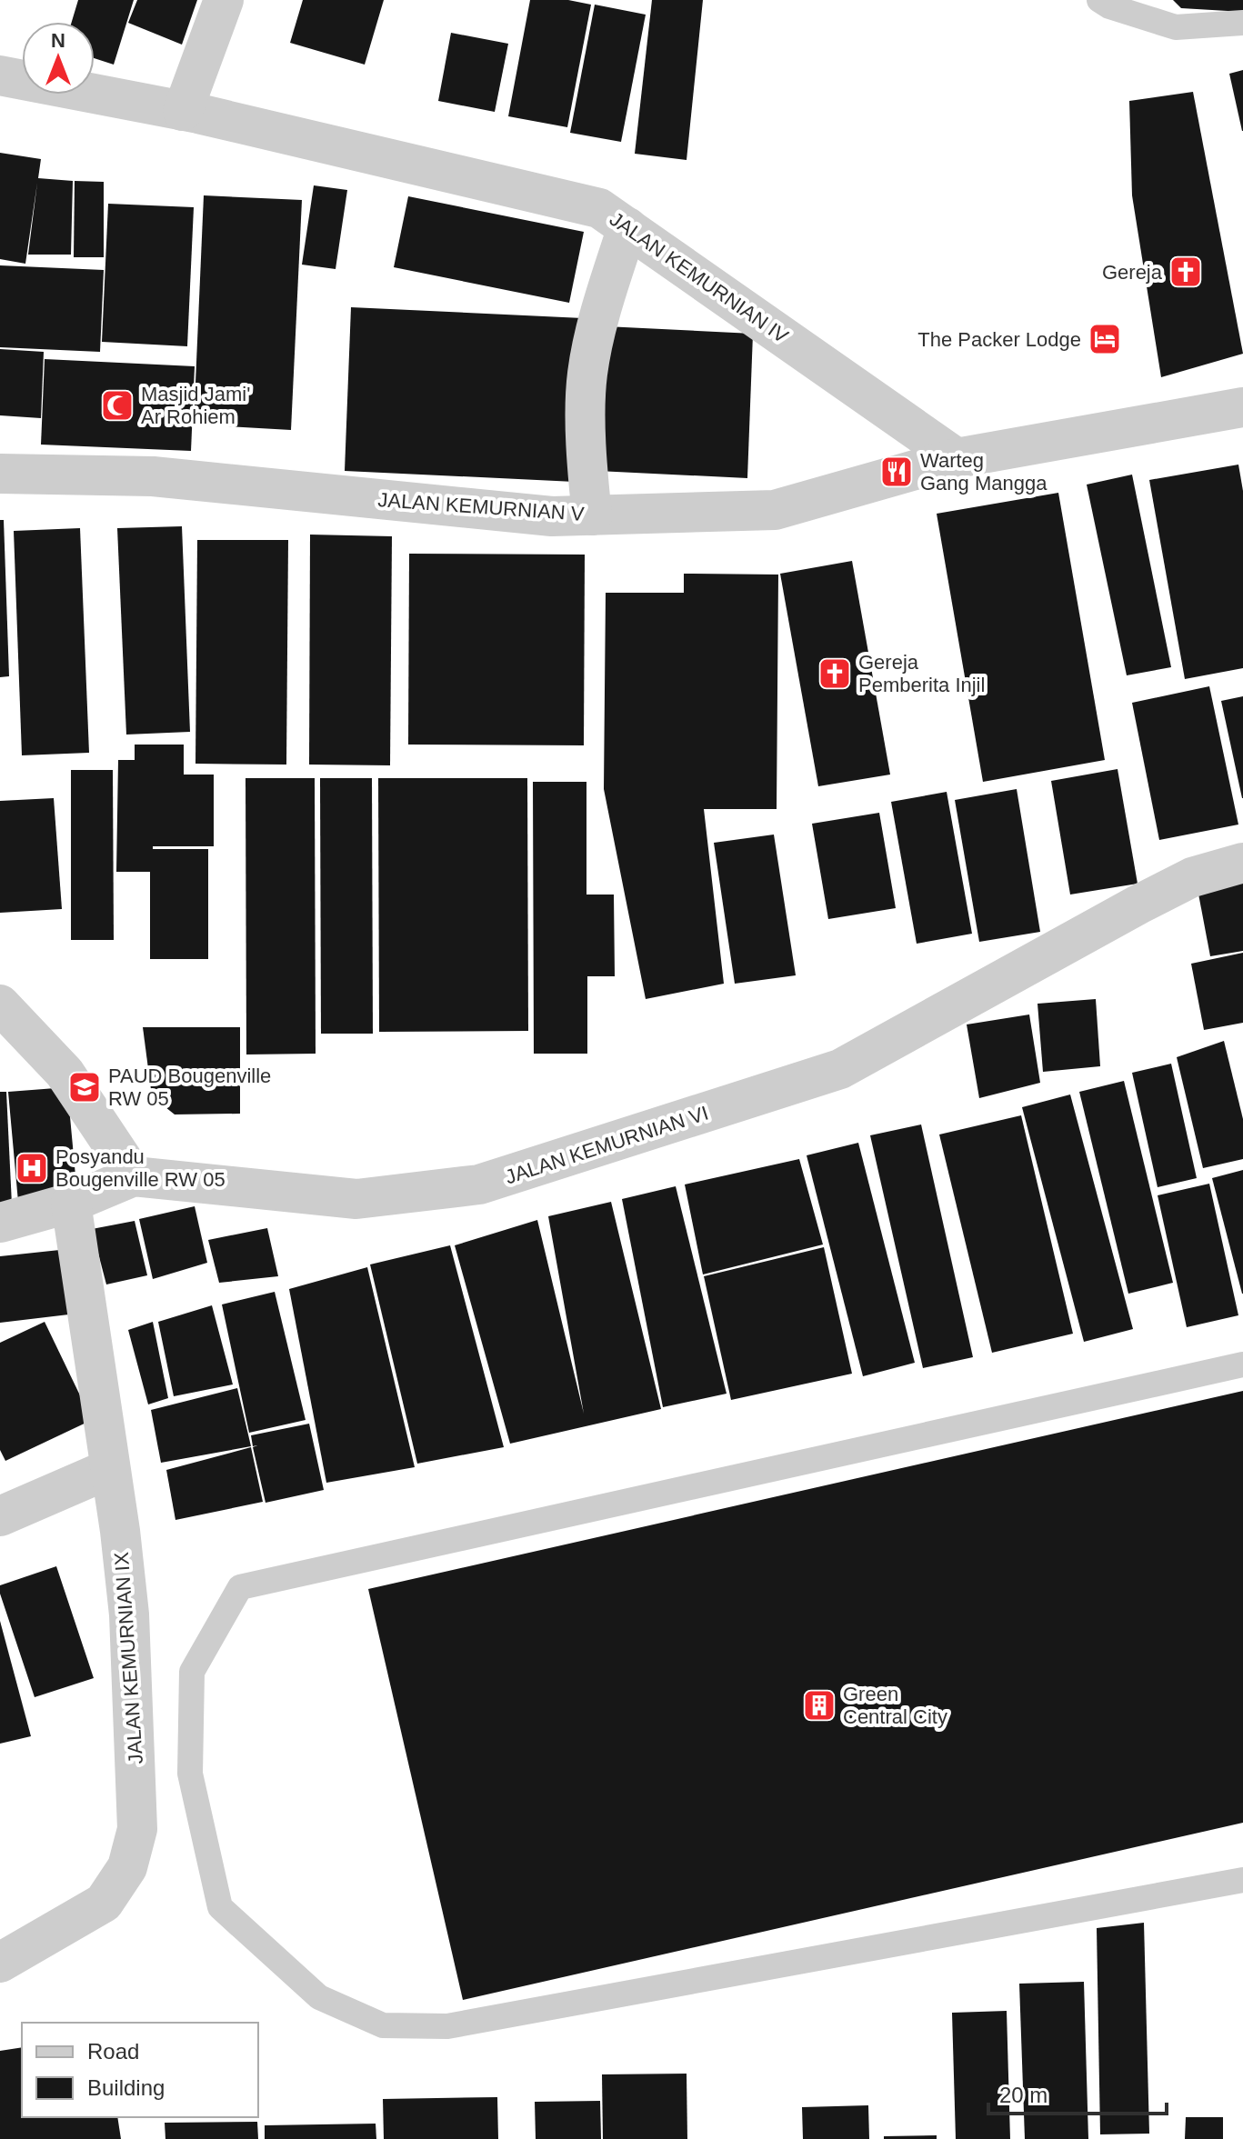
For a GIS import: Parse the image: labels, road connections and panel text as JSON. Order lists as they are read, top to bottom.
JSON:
{
  "streets": {
    "street": [
      "JALAN KEMURNIAN IV",
      "JALAN KEMURNIAN V",
      "JALAN KEMURNIAN VI",
      "JALAN KEMURNIAN IX"
    ]
  },
  "crossings": [
    ["JALAN KEMURNIAN IV", "JALAN KEMURNIAN V"]
  ],
  "places": {
    "church": ["Gereja", "Gereja Pemberita Injil"],
    "hotel": ["The Packer Lodge"],
    "mosque": ["Masjid Jami' Ar Rohiem"],
    "restaurant": ["Warteg Gang Mangga"],
    "school or university": ["PAUD Bougenville RW 05"],
    "hospital": ["Posyandu Bougenville RW 05"],
    "building": ["Green Central City"]
  },
  "legend": ["Road", "Building"],
  "scale_bar": "20 m",
  "north": "top"
}
